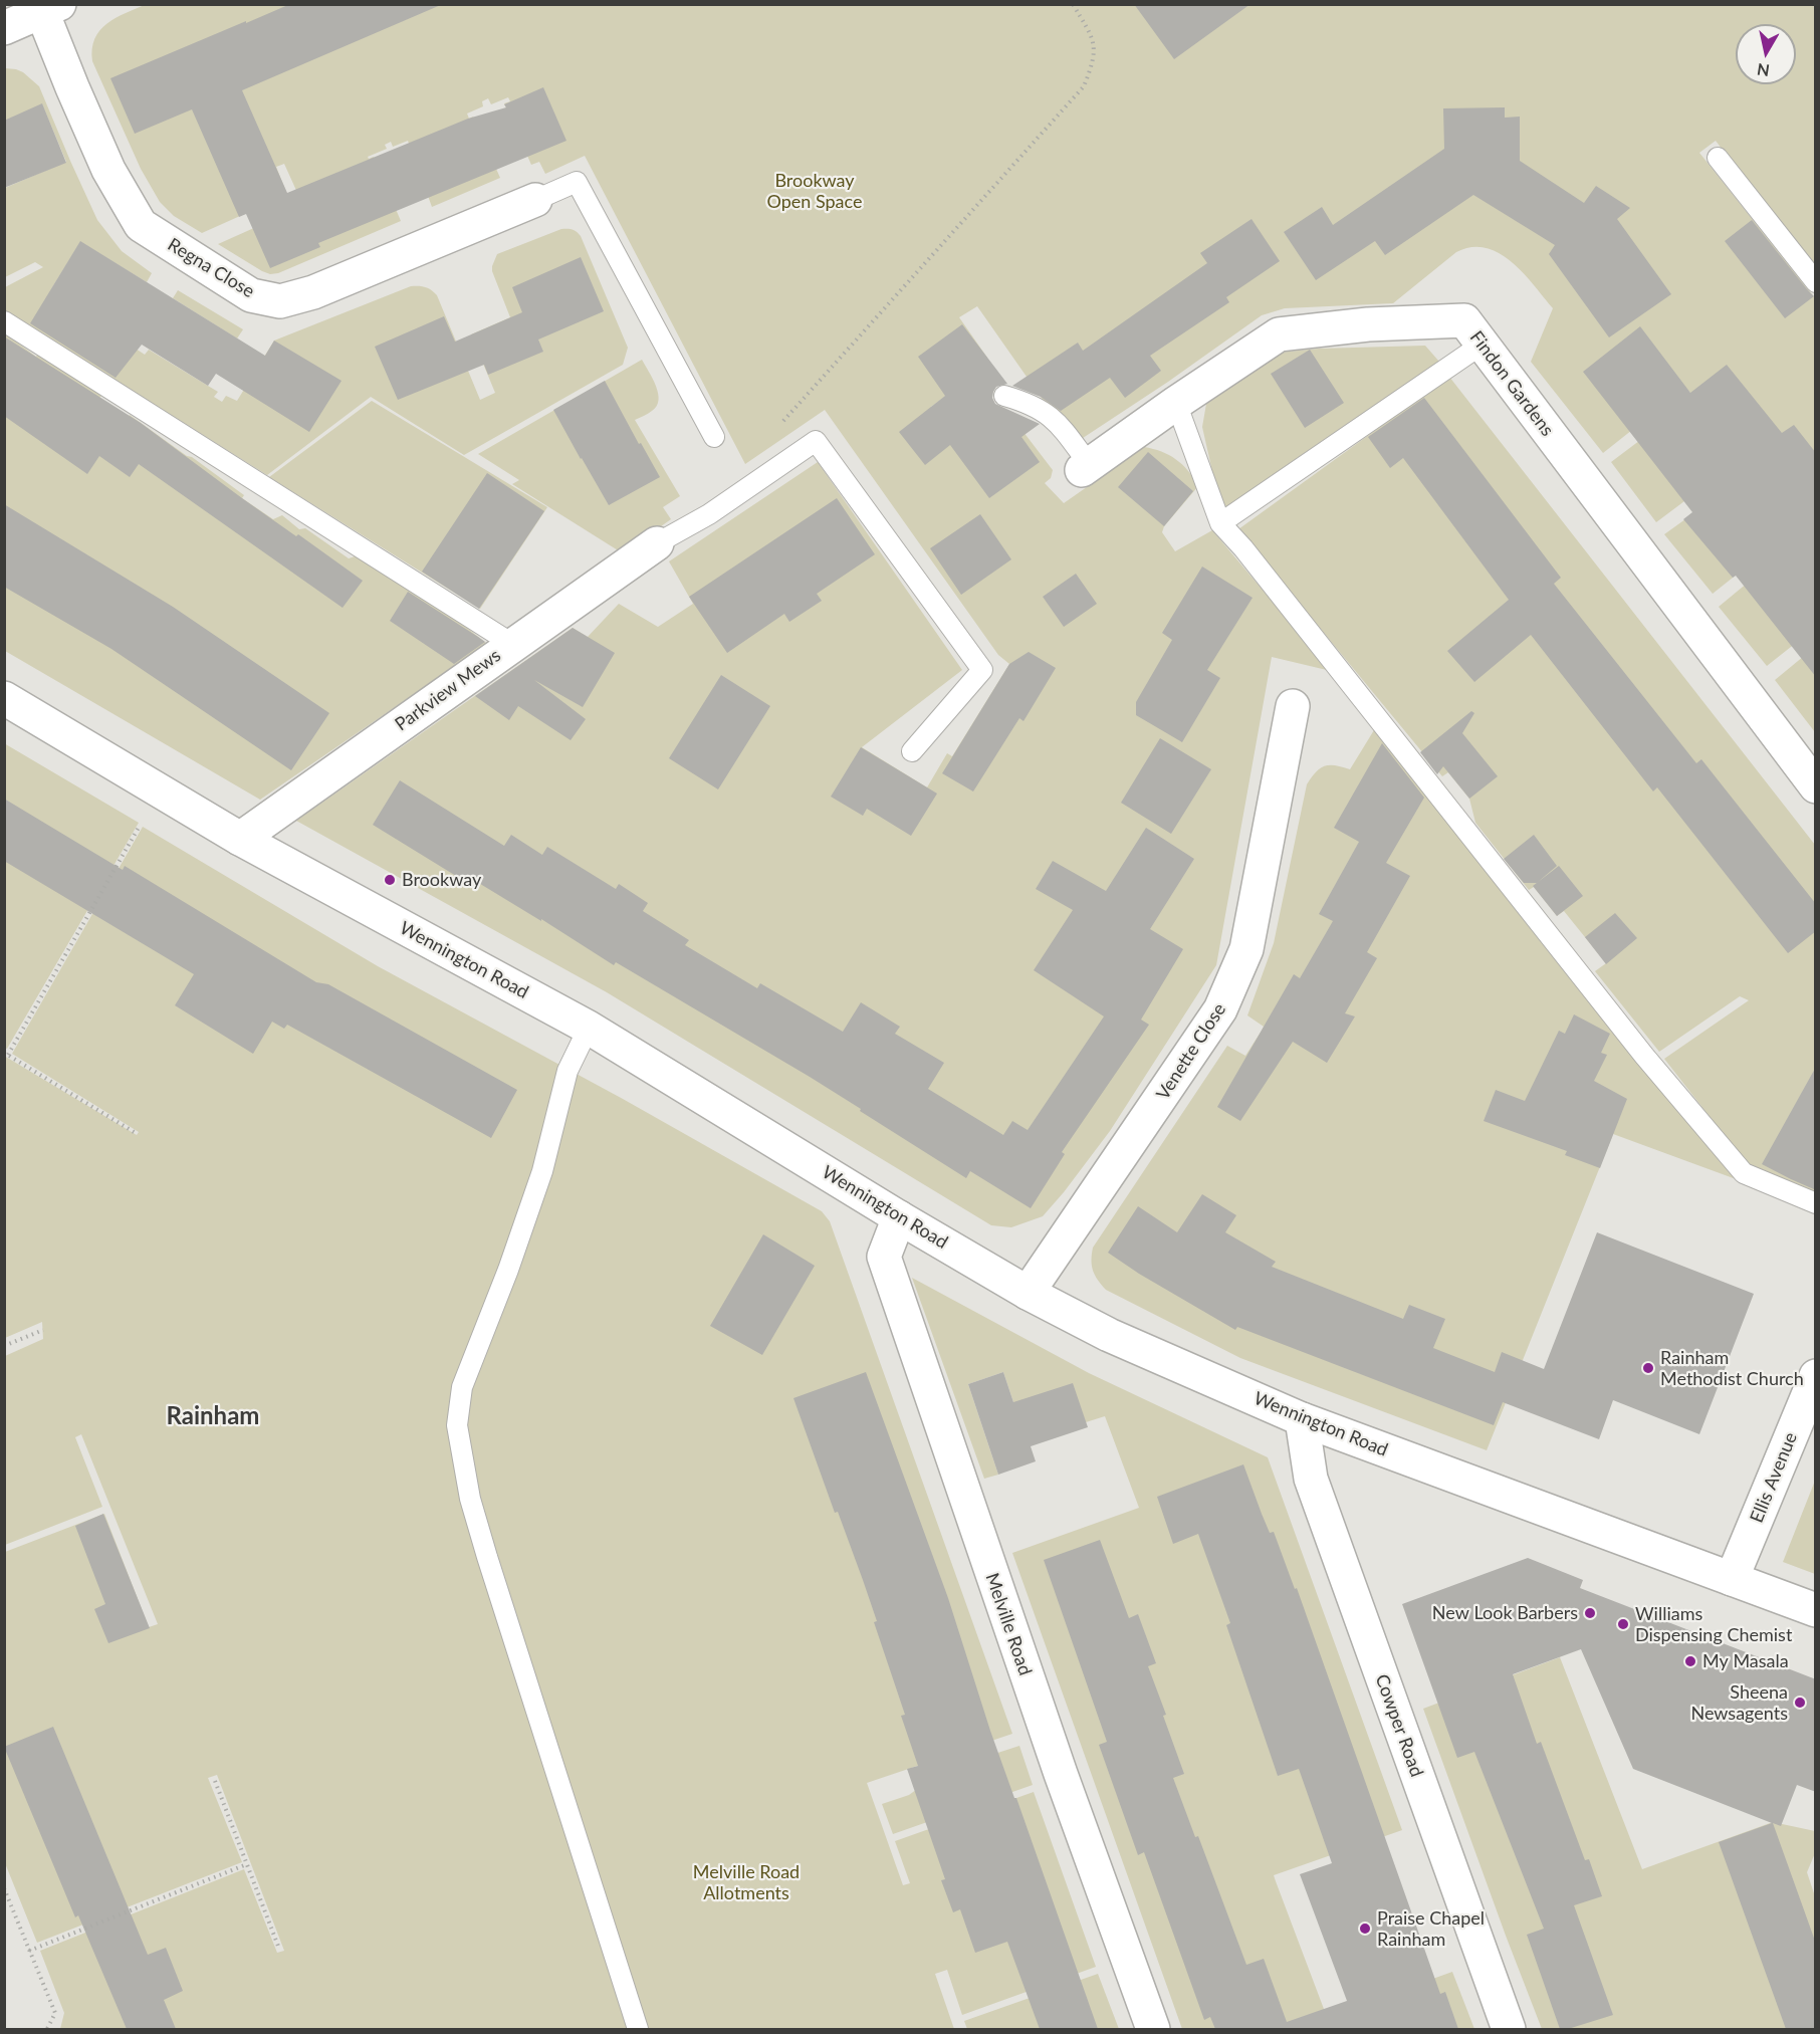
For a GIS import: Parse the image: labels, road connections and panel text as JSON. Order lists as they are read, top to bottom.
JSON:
{
  "streets": {
    "street": [
      "Regna Close",
      "Findon Gardens",
      "Parkview Mews",
      "Wennington Road",
      "Venette Close",
      "Ellis Avenue",
      "Melville Road",
      "Cowper Road"
    ]
  },
  "crossings": [
    ["Parkview Mews", "Wennington Road"],
    ["Wennington Road", "Venette Close"],
    ["Wennington Road", "Ellis Avenue"],
    ["Wennington Road", "Melville Road"],
    ["Wennington Road", "Cowper Road"]
  ],
  "districts": ["Rainham"],
  "parks": ["Brookway Open Space", "Melville Road Allotments"],
  "places": [
    "Brookway",
    "Rainham Methodist Church",
    "New Look Barbers",
    "Williams Dispensing Chemist",
    "My Masala",
    "Sheena Newsagents",
    "Praise Chapel Rainham"
  ],
  "north": "bottom"
}
